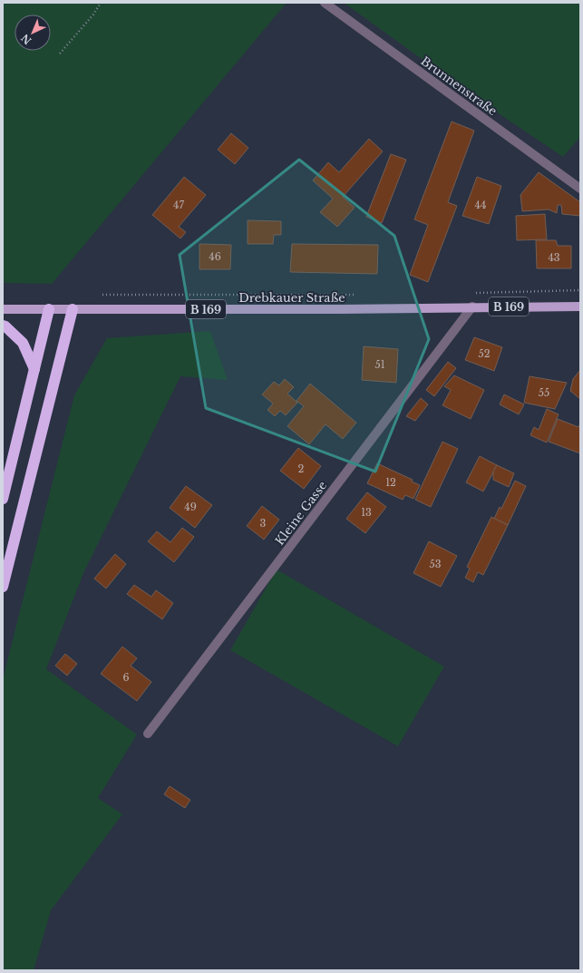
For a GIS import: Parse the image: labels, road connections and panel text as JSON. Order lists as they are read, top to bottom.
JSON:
{
  "streets": {
    "main road": ["Drebkauer Straße", "B 169"],
    "street": ["Brunnenstraße", "Kleine Gasse"]
  },
  "crossings": [
    ["Drebkauer Straße", "Kleine Gasse"]
  ],
  "house_numbers": [
    "47",
    "44",
    "46",
    "43",
    "52",
    "51",
    "55",
    "2",
    "12",
    "49",
    "13",
    "3",
    "53",
    "6"
  ],
  "north": "bottom left"
}
